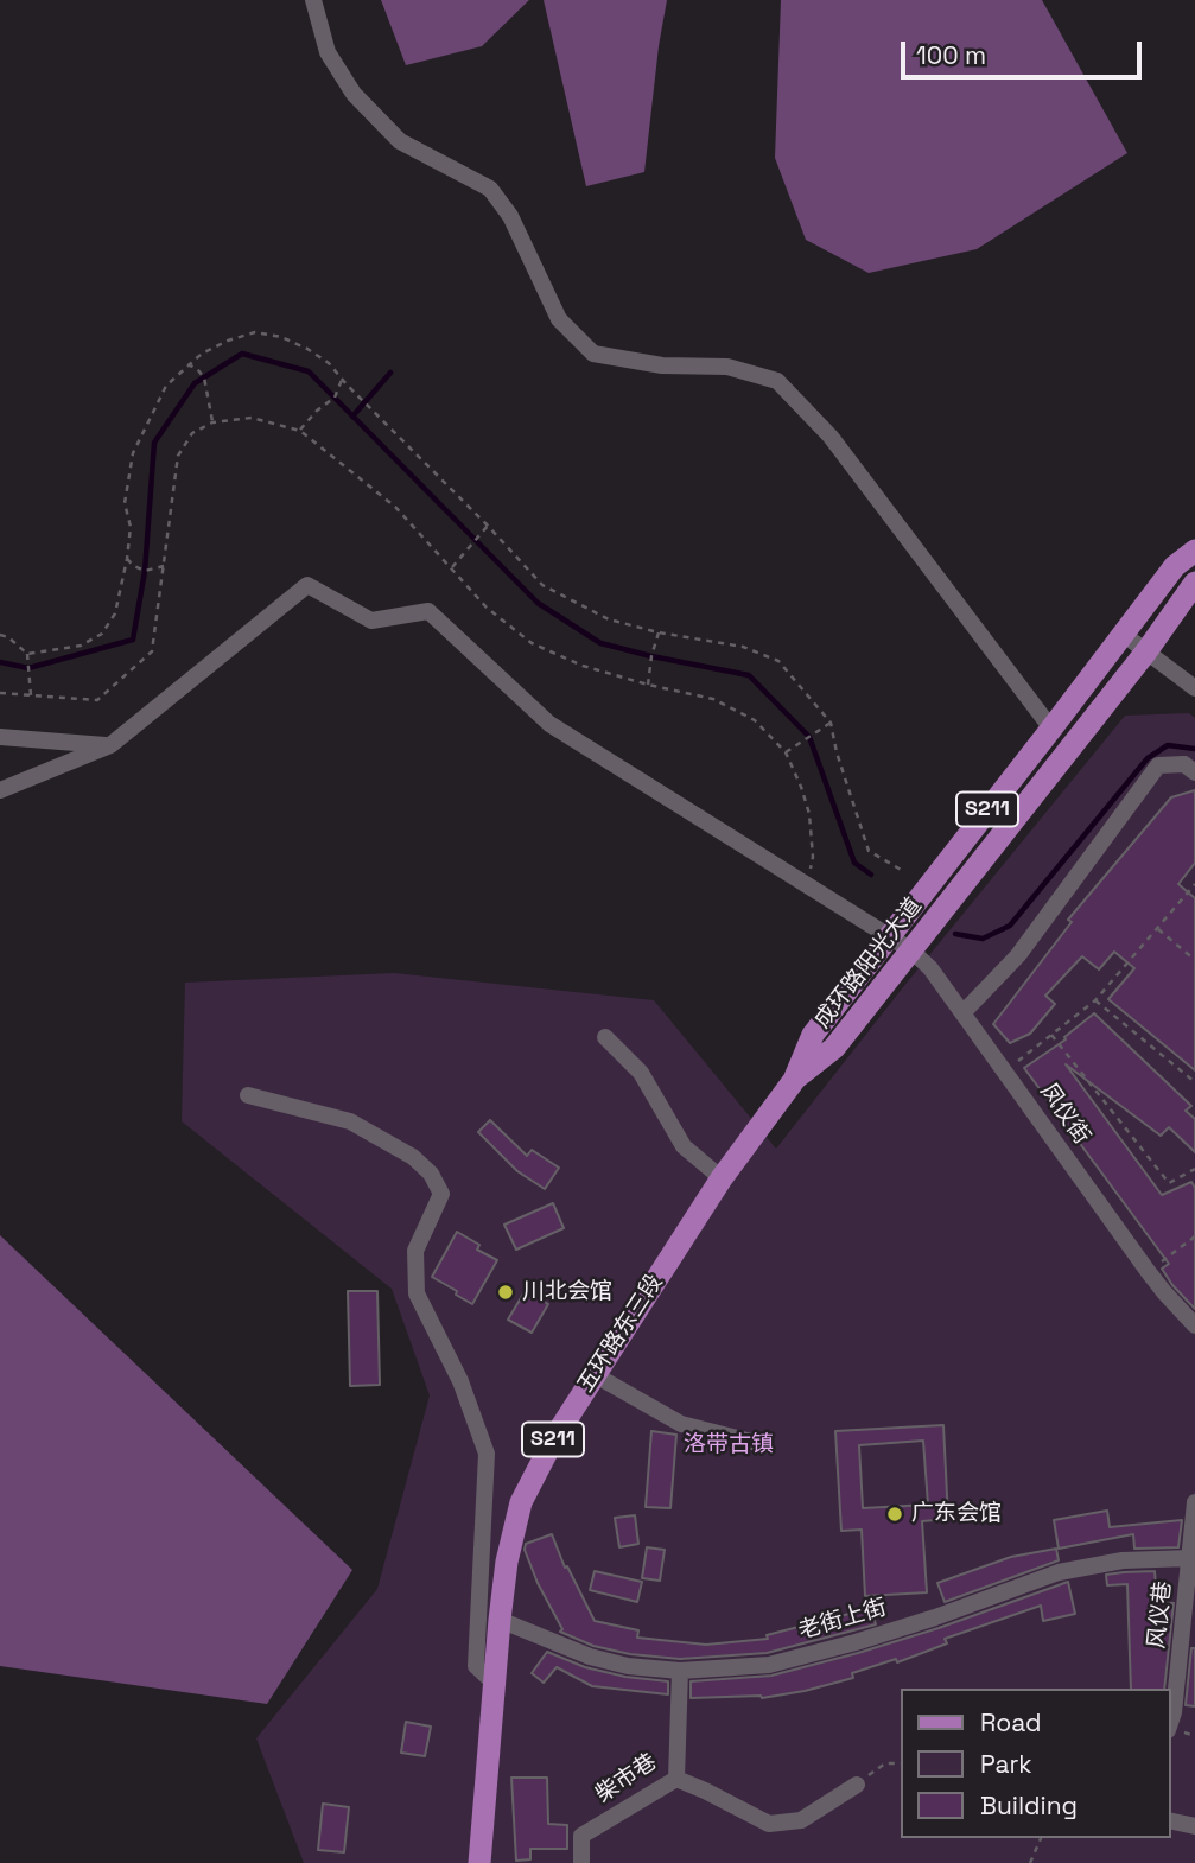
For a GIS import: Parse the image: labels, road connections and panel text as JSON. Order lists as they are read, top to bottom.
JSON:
{
  "streets": {
    "main road": ["S211", "成环路阳光大道", "五环路东三段"],
    "street": [
      "凤仪街",
      "风仪巷",
      "老街上街",
      "柴市巷"
    ]
  },
  "crossings": [
    ["成环路阳光大道", "凤仪街"],
    ["成环路阳光大道", "五环路东三段"],
    ["五环路东三段", "老街上街"],
    ["风仪巷", "老街上街"],
    ["老街上街", "柴市巷"]
  ],
  "parks": ["洛带古镇"],
  "places": ["川北会馆", "广东会馆"],
  "legend": ["Road", "Park", "Building"],
  "scale_bar": "100 m"
}
